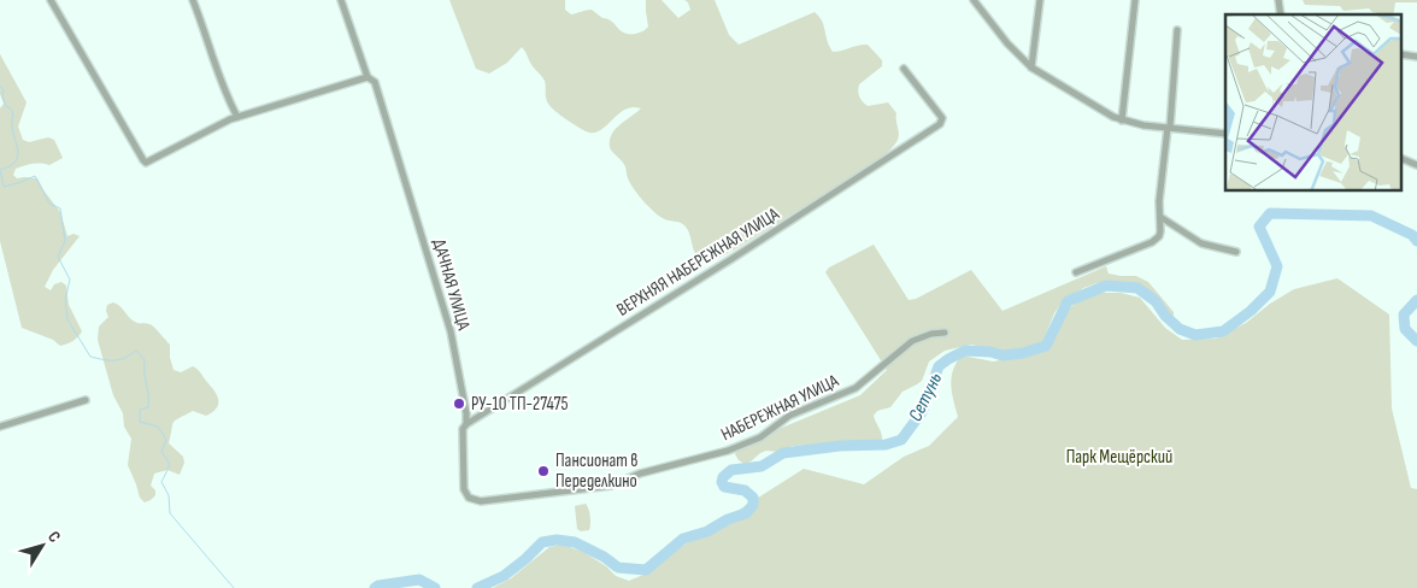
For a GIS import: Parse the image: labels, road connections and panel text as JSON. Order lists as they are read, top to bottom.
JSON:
{
  "streets": {
    "street": ["ВЕРХНЯЯ НАБЕРЕЖНАЯ УЛИЦА", "ДАЧНАЯ УЛИЦА", "НАБЕРЕЖНАЯ УЛИЦА"]
  },
  "crossings": [
    ["ВЕРХНЯЯ НАБЕРЕЖНАЯ УЛИЦА", "ДАЧНАЯ УЛИЦА"],
    ["ДАЧНАЯ УЛИЦА", "НАБЕРЕЖНАЯ УЛИЦА"]
  ],
  "water": ["Сетунь"],
  "parks": ["Парк Мещёрский"],
  "places": ["РУ-10 ТП-27475", "Пансионат в Переделкино"],
  "north": "top right"
}
